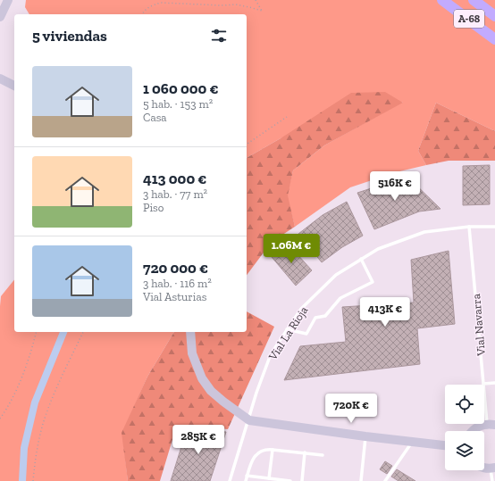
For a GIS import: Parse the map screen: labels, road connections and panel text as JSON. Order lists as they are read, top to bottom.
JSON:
{
  "streets": {
    "highway": ["A-68"],
    "lane": ["Vial Navarra", "Vial La Rioja"]
  },
  "crossings": [
    ["Vial Navarra", "Vial La Rioja"]
  ],
  "page": {
    "heading": "5 viviendas",
    "list": [
      {
        "name": "1 060 000 €",
        "note": "5 hab. · 153 m² · Casa"
      },
      {
        "name": "413 000 €",
        "note": "3 hab. · 77 m² · Piso"
      },
      {
        "name": "720 000 €",
        "note": "3 hab. · 116 m² · Vial Asturias"
      }
    ],
    "price": [
      "516K €",
      "1.06M €",
      "413K €",
      "720K €",
      "285K €"
    ]
  }
}
